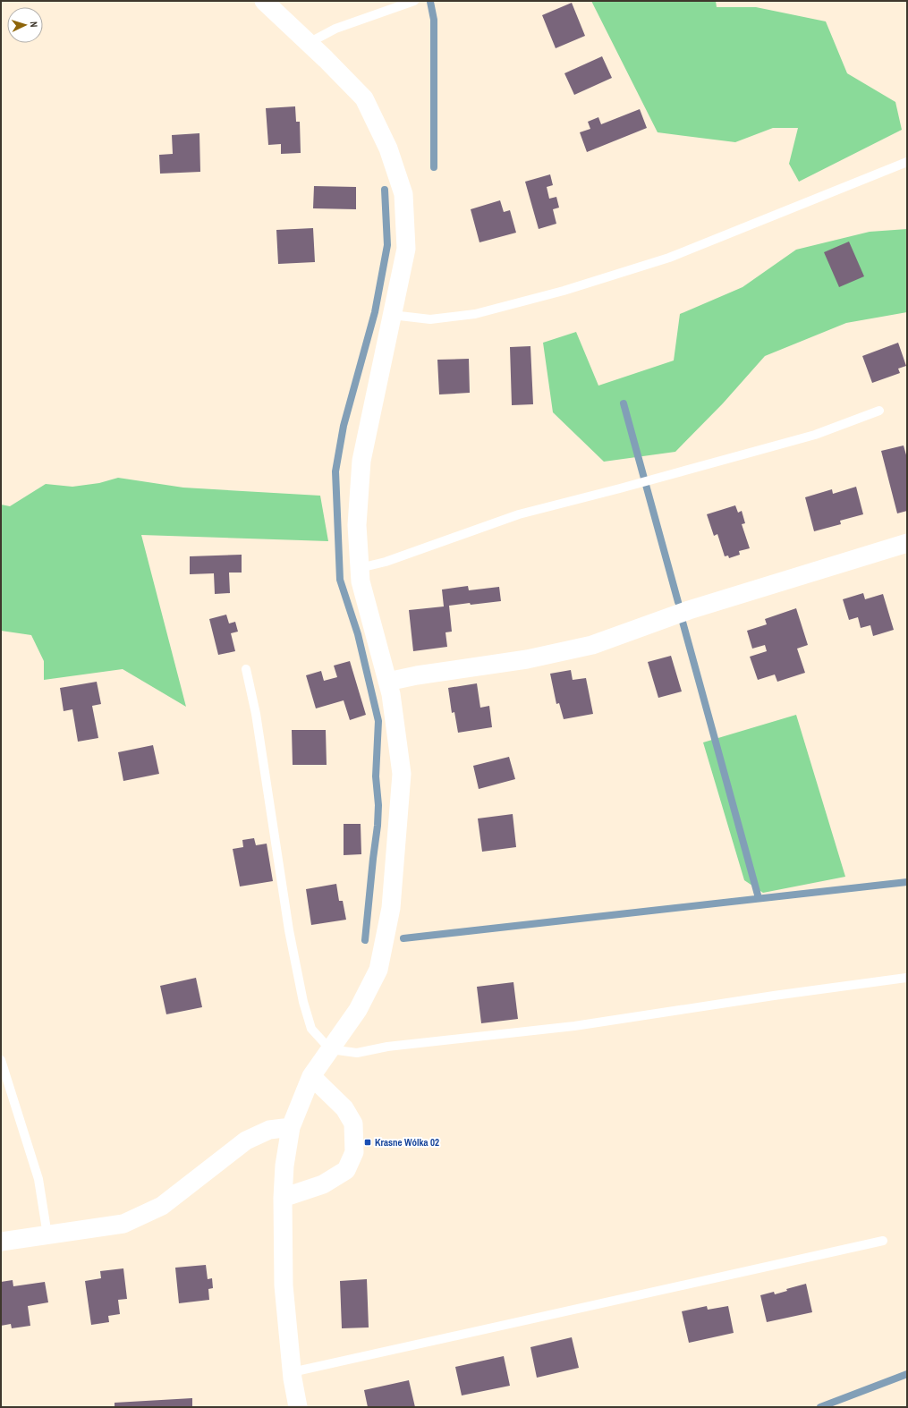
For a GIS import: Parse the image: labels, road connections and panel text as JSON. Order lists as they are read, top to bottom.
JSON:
{
  "places": {
    "transit": ["Krasne Wólka 02"]
  },
  "north": "right"
}
